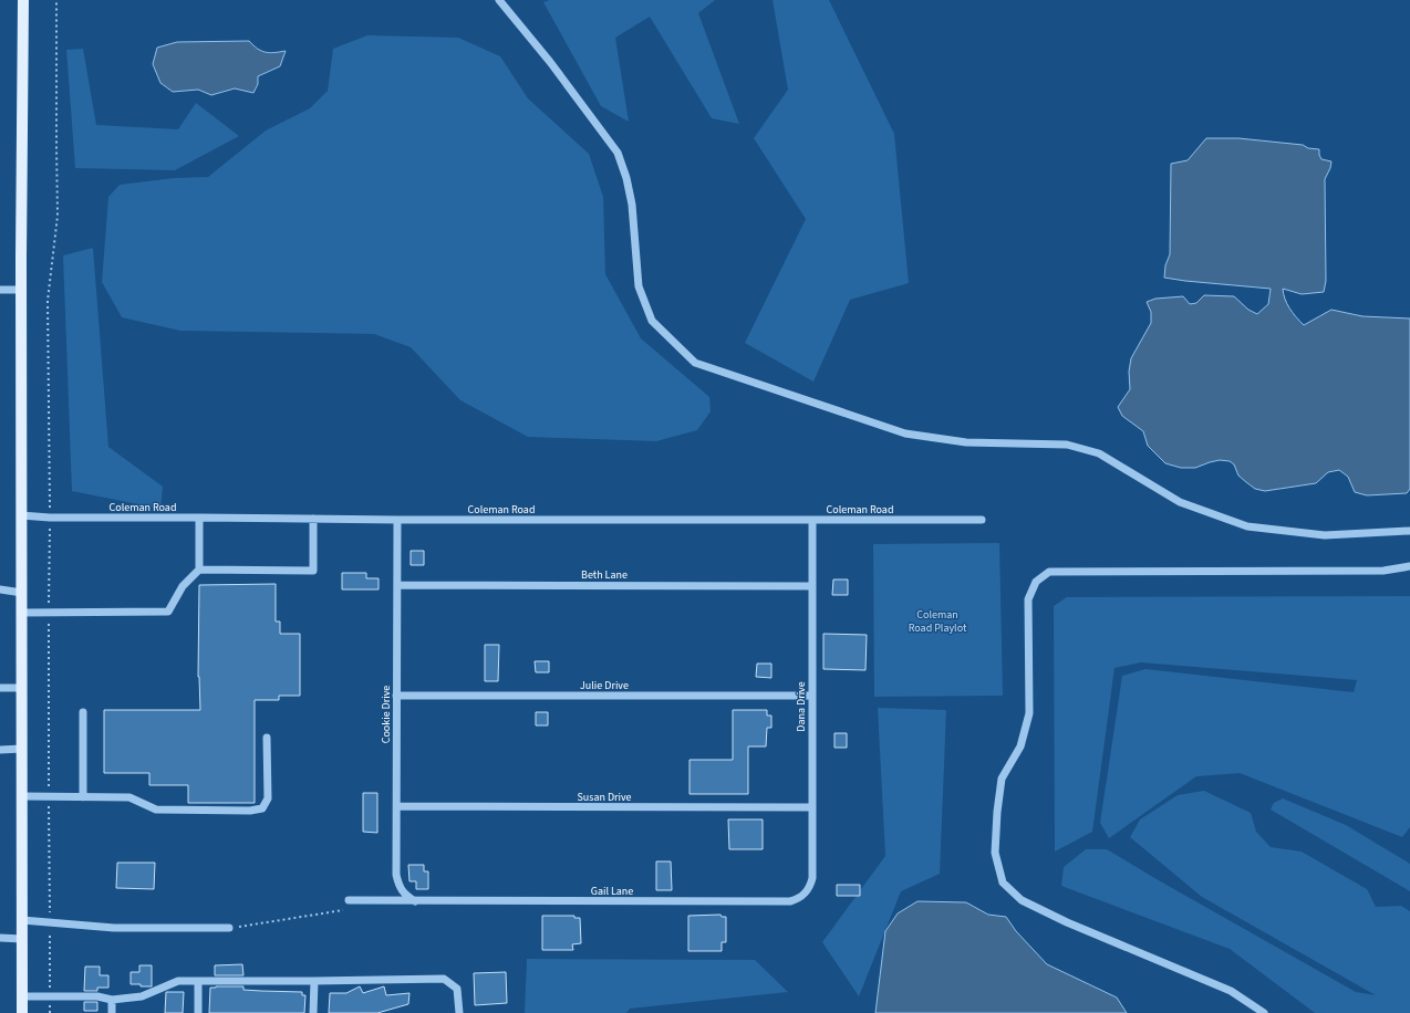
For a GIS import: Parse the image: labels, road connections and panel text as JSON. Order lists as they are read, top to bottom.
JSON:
{
  "streets": {
    "street": [
      "Coleman Road",
      "Beth Lane",
      "Julie Drive",
      "Dana Drive",
      "Cookie Drive",
      "Susan Drive",
      "Gail Lane"
    ]
  },
  "crossings": [
    ["Coleman Road", "Dana Drive"],
    ["Coleman Road", "Cookie Drive"],
    ["Beth Lane", "Dana Drive"],
    ["Beth Lane", "Cookie Drive"],
    ["Julie Drive", "Dana Drive"],
    ["Julie Drive", "Cookie Drive"],
    ["Dana Drive", "Susan Drive"],
    ["Dana Drive", "Gail Lane"],
    ["Cookie Drive", "Susan Drive"],
    ["Cookie Drive", "Gail Lane"]
  ],
  "parks": ["Coleman Road Playlot"]
}
